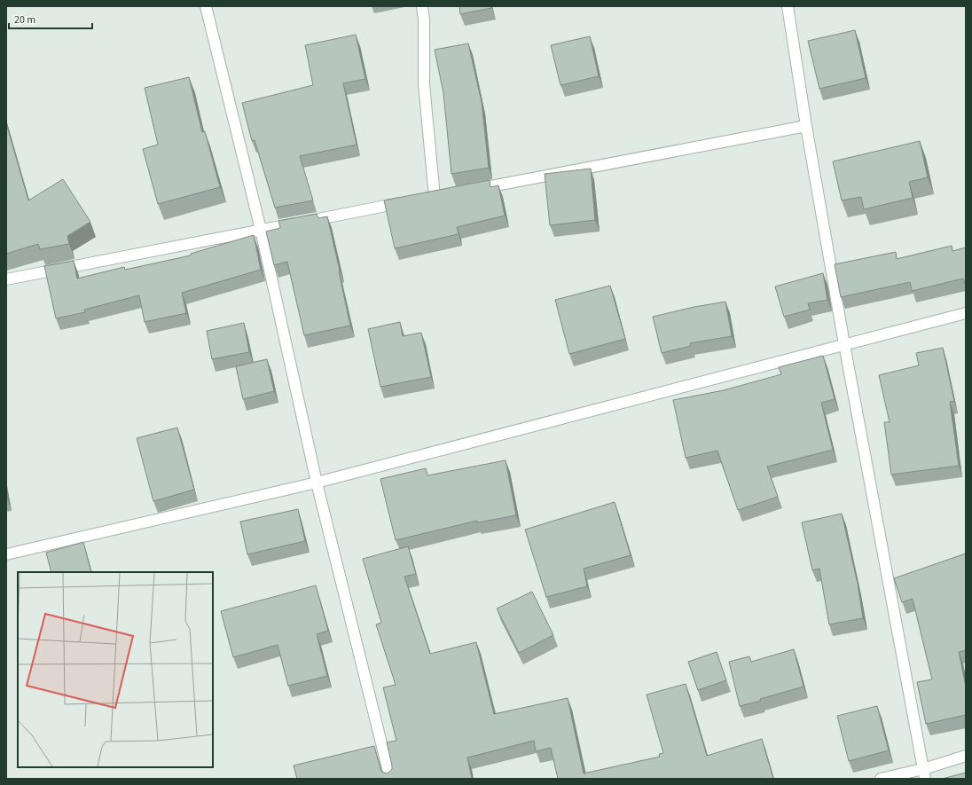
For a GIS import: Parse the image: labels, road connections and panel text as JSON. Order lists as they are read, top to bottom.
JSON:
{
  "scale_bar": "20 m"
}
